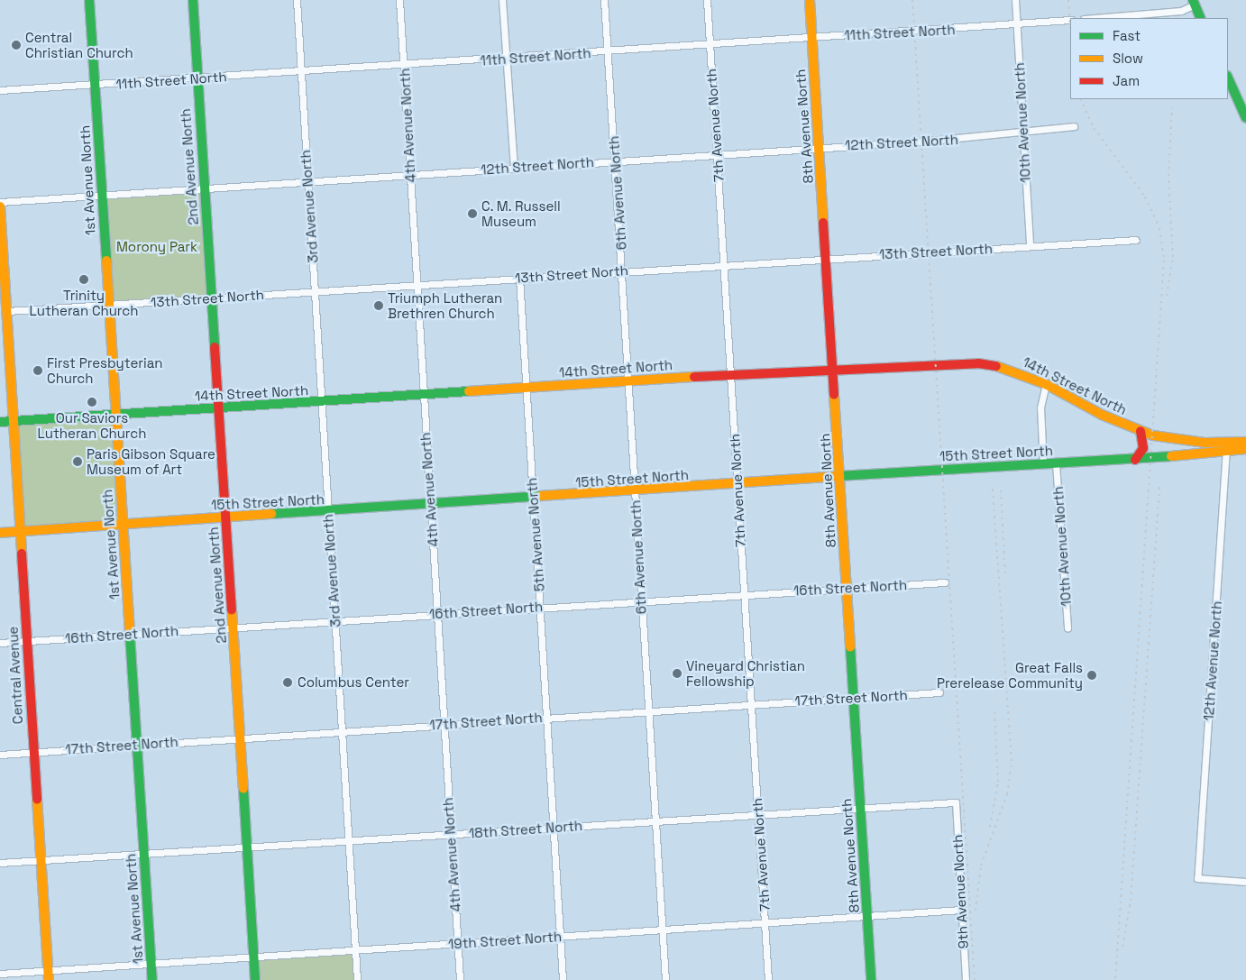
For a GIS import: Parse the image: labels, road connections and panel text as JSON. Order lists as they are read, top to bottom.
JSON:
{
  "streets": {
    "main road": [
      "8th Avenue North",
      "2nd Avenue North",
      "1st Avenue North",
      "14th Street North",
      "15th Street North",
      "Central Avenue"
    ],
    "street": [
      "11th Street North",
      "10th Avenue North",
      "4th Avenue North",
      "7th Avenue North",
      "12th Street North",
      "6th Avenue North",
      "3rd Avenue North",
      "13th Street North",
      "5th Avenue North",
      "16th Street North",
      "12th Avenue North",
      "17th Street North",
      "18th Street North",
      "9th Avenue North",
      "19th Street North"
    ]
  },
  "crossings": [
    ["11th Street North", "10th Avenue North"],
    ["11th Street North", "4th Avenue North"],
    ["11th Street North", "7th Avenue North"],
    ["11th Street North", "8th Avenue North"],
    ["11th Street North", "2nd Avenue North"],
    ["11th Street North", "1st Avenue North"],
    ["11th Street North", "6th Avenue North"],
    ["11th Street North", "3rd Avenue North"],
    ["10th Avenue North", "12th Street North"],
    ["10th Avenue North", "13th Street North"],
    ["10th Avenue North", "15th Street North"],
    ["4th Avenue North", "12th Street North"],
    ["4th Avenue North", "13th Street North"],
    ["4th Avenue North", "14th Street North"],
    ["4th Avenue North", "15th Street North"],
    ["4th Avenue North", "16th Street North"],
    ["4th Avenue North", "17th Street North"],
    ["4th Avenue North", "18th Street North"],
    ["4th Avenue North", "19th Street North"],
    ["7th Avenue North", "12th Street North"],
    ["7th Avenue North", "13th Street North"],
    ["7th Avenue North", "14th Street North"],
    ["7th Avenue North", "15th Street North"],
    ["7th Avenue North", "16th Street North"],
    ["7th Avenue North", "17th Street North"],
    ["7th Avenue North", "18th Street North"],
    ["7th Avenue North", "19th Street North"],
    ["8th Avenue North", "12th Street North"],
    ["8th Avenue North", "13th Street North"],
    ["8th Avenue North", "14th Street North"],
    ["8th Avenue North", "15th Street North"],
    ["8th Avenue North", "16th Street North"],
    ["8th Avenue North", "17th Street North"],
    ["8th Avenue North", "18th Street North"],
    ["8th Avenue North", "19th Street North"],
    ["12th Street North", "2nd Avenue North"],
    ["12th Street North", "1st Avenue North"],
    ["12th Street North", "6th Avenue North"],
    ["12th Street North", "3rd Avenue North"],
    ["2nd Avenue North", "13th Street North"],
    ["2nd Avenue North", "14th Street North"],
    ["2nd Avenue North", "15th Street North"],
    ["2nd Avenue North", "16th Street North"],
    ["2nd Avenue North", "17th Street North"],
    ["2nd Avenue North", "18th Street North"],
    ["2nd Avenue North", "19th Street North"],
    ["1st Avenue North", "13th Street North"],
    ["1st Avenue North", "14th Street North"],
    ["1st Avenue North", "15th Street North"],
    ["1st Avenue North", "16th Street North"],
    ["1st Avenue North", "17th Street North"],
    ["1st Avenue North", "18th Street North"],
    ["1st Avenue North", "19th Street North"],
    ["6th Avenue North", "13th Street North"],
    ["6th Avenue North", "14th Street North"],
    ["6th Avenue North", "15th Street North"],
    ["6th Avenue North", "16th Street North"],
    ["6th Avenue North", "17th Street North"],
    ["6th Avenue North", "18th Street North"],
    ["6th Avenue North", "19th Street North"],
    ["3rd Avenue North", "13th Street North"],
    ["3rd Avenue North", "14th Street North"],
    ["3rd Avenue North", "15th Street North"],
    ["3rd Avenue North", "16th Street North"],
    ["3rd Avenue North", "17th Street North"],
    ["3rd Avenue North", "18th Street North"],
    ["3rd Avenue North", "19th Street North"],
    ["13th Street North", "5th Avenue North"],
    ["13th Street North", "Central Avenue"],
    ["14th Street North", "15th Street North"],
    ["14th Street North", "5th Avenue North"],
    ["14th Street North", "Central Avenue"],
    ["15th Street North", "5th Avenue North"],
    ["15th Street North", "12th Avenue North"],
    ["15th Street North", "Central Avenue"],
    ["5th Avenue North", "16th Street North"],
    ["5th Avenue North", "17th Street North"],
    ["5th Avenue North", "18th Street North"],
    ["5th Avenue North", "19th Street North"],
    ["16th Street North", "Central Avenue"],
    ["Central Avenue", "17th Street North"],
    ["Central Avenue", "18th Street North"],
    ["Central Avenue", "19th Street North"],
    ["18th Street North", "9th Avenue North"],
    ["9th Avenue North", "19th Street North"]
  ],
  "parks": ["Morony Park"],
  "places": [
    "Central Christian Church",
    "C. M. Russell Museum",
    "Trinity Lutheran Church",
    "Triumph Lutheran Brethren Church",
    "First Presbyterian Church",
    "Our Saviors Lutheran Church",
    "Paris Gibson Square Museum of Art",
    "Vineyard Christian Fellowship",
    "Great Falls Prerelease Community",
    "Columbus Center"
  ],
  "legend": ["Fast", "Slow", "Jam"]
}
